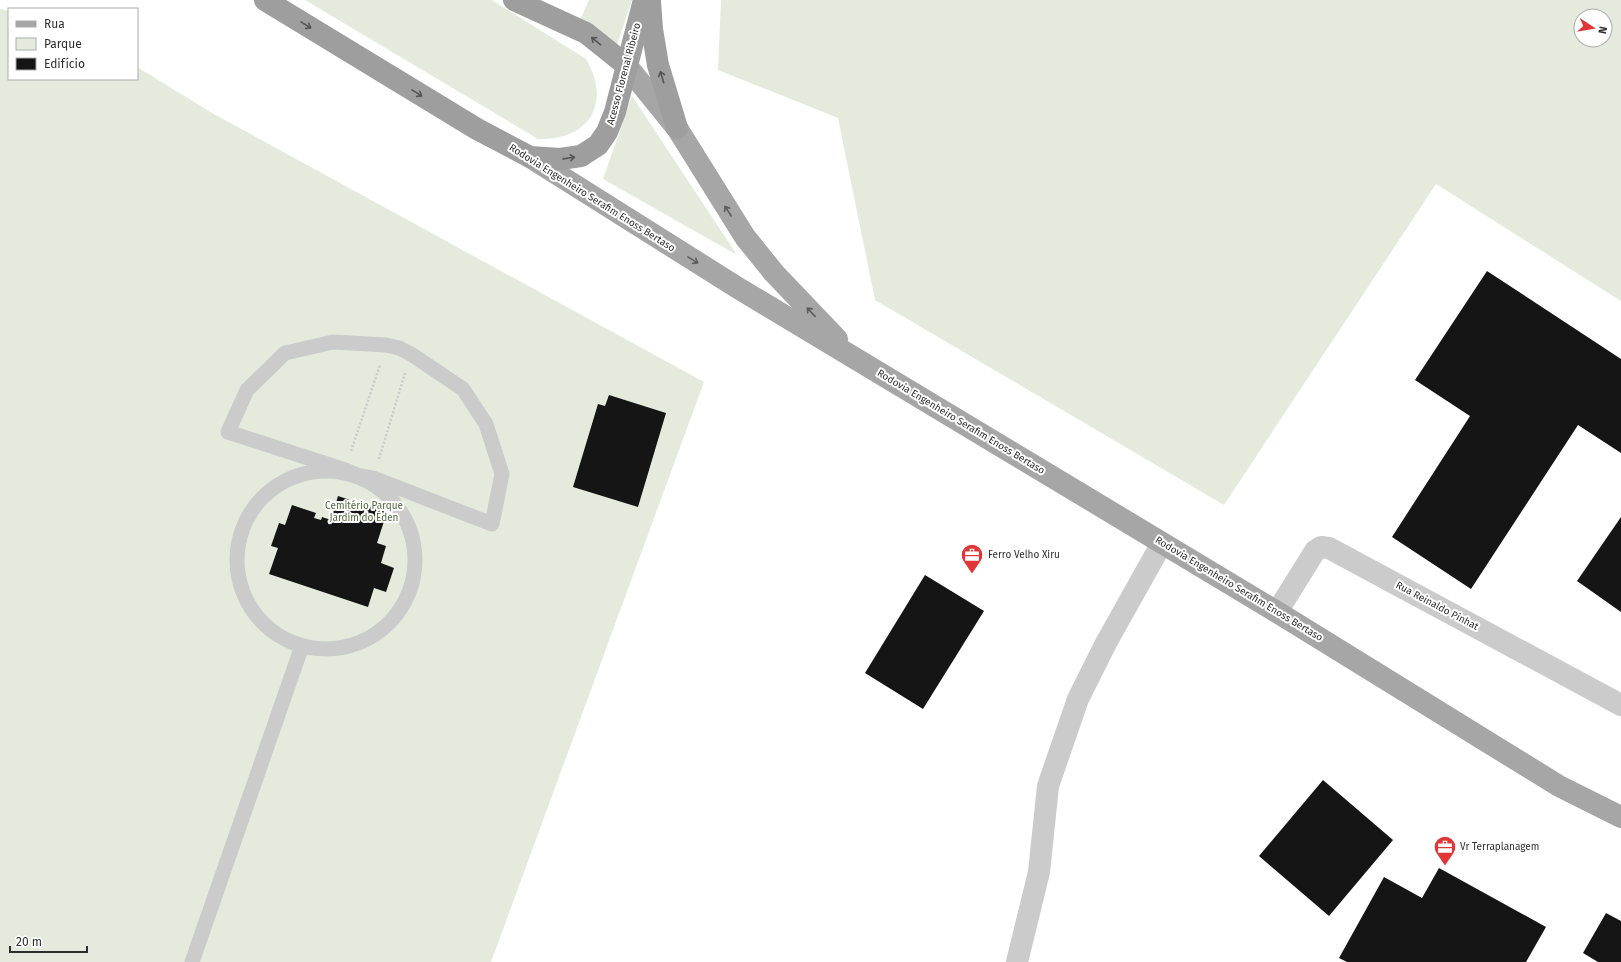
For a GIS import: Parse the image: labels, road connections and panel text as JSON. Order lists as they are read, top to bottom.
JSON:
{
  "streets": {
    "highway": ["Acesso Florenal Ribeiro", "Rodovia Engenheiro Serafim Enoss Bertaso"],
    "street": ["Rua Reinaldo Pinhat"]
  },
  "crossings": [
    ["Acesso Florenal Ribeiro", "Rodovia Engenheiro Serafim Enoss Bertaso"],
    ["Rodovia Engenheiro Serafim Enoss Bertaso", "Rua Reinaldo Pinhat"]
  ],
  "one_way": ["Acesso Florenal Ribeiro"],
  "parks": ["Cemitério Parque Jardim do Éden"],
  "places": {
    "office": ["Ferro Velho Xiru", "Vr Terraplanagem"]
  },
  "legend": ["Rua", "Parque", "Edifício"],
  "scale_bar": "20 m",
  "north": "right"
}
